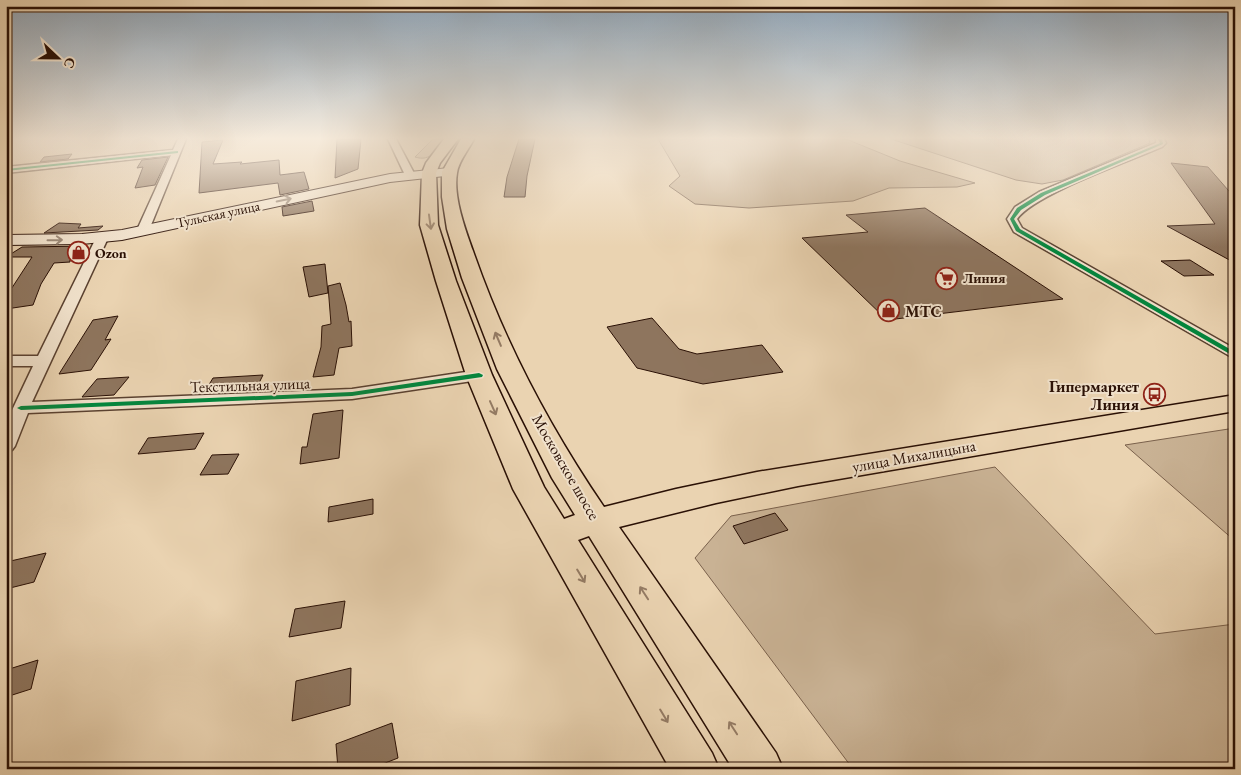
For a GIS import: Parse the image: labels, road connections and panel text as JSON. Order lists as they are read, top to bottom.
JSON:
{
  "streets": {
    "main road": ["Тульская улица", "улица Михалицына", "Московское шоссе"],
    "street": ["Текстильная улица"]
  },
  "crossings": [
    ["Текстильная улица", "Московское шоссе"],
    ["улица Михалицына", "Московское шоссе"]
  ],
  "one_way": ["Тульская улица"],
  "places": {
    "shop": ["Ozon", "МТС"],
    "supermarket": ["Линия"],
    "bus stop": ["Гипермаркет Линия"]
  },
  "north": "right"
}
